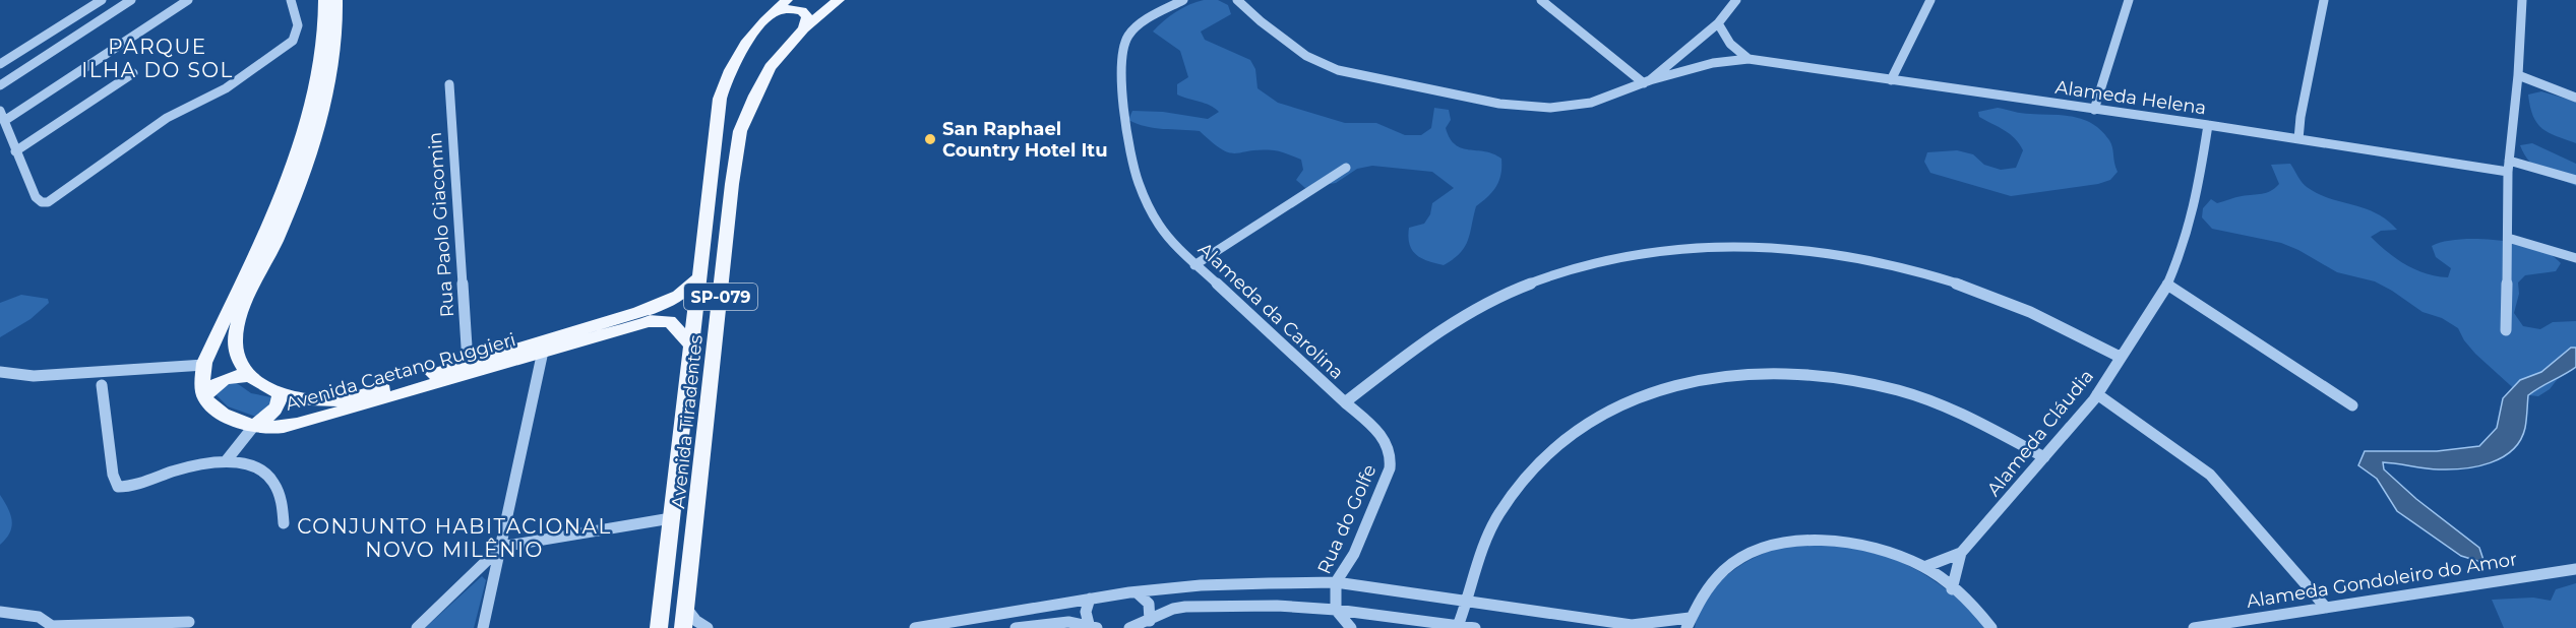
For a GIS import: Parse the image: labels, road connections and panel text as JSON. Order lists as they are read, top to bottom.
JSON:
{
  "streets": {
    "main road": ["SP-079", "Avenida Caetano Ruggieri", "Avenida Tiradentes"],
    "street": [
      "Alameda Helena",
      "Rua Paolo Giacomin",
      "Alameda da Carolina",
      "Alameda Cláudia",
      "Rua do Golfe",
      "Alameda Gondoleiro do Amor"
    ]
  },
  "crossings": [
    ["Alameda Helena", "Alameda Cláudia"],
    ["Rua Paolo Giacomin", "Avenida Caetano Ruggieri"],
    ["Alameda da Carolina", "Alameda Cláudia"],
    ["Alameda da Carolina", "Rua do Golfe"],
    ["Avenida Caetano Ruggieri", "Avenida Tiradentes"]
  ],
  "districts": ["PARQUE ILHA DO SOL", "CONJUNTO HABITACIONAL NOVO MILÊNIO"],
  "places": ["San Raphael Country Hotel Itu"]
}
